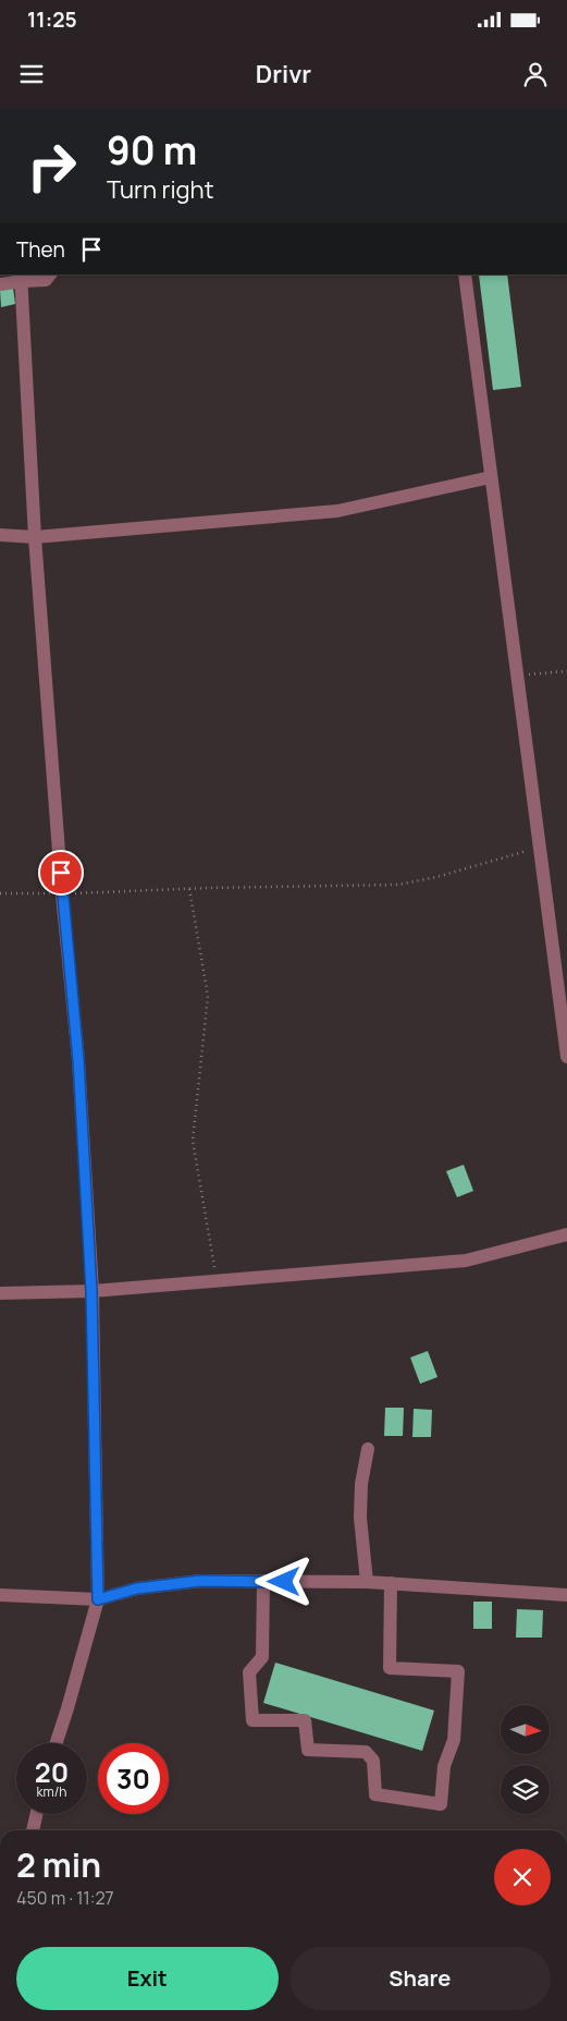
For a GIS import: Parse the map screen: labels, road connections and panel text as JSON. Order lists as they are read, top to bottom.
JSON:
{
  "north": "right",
  "page": {
    "status": "11:25",
    "header": "Drivr",
    "turn": ["90 m", "Turn right"],
    "then": "Then",
    "speed": "20 km/h",
    "limit": "30",
    "heading": ["2 min", "450 m · 11:27"],
    "buttons": ["Exit", "Share"]
  }
}
